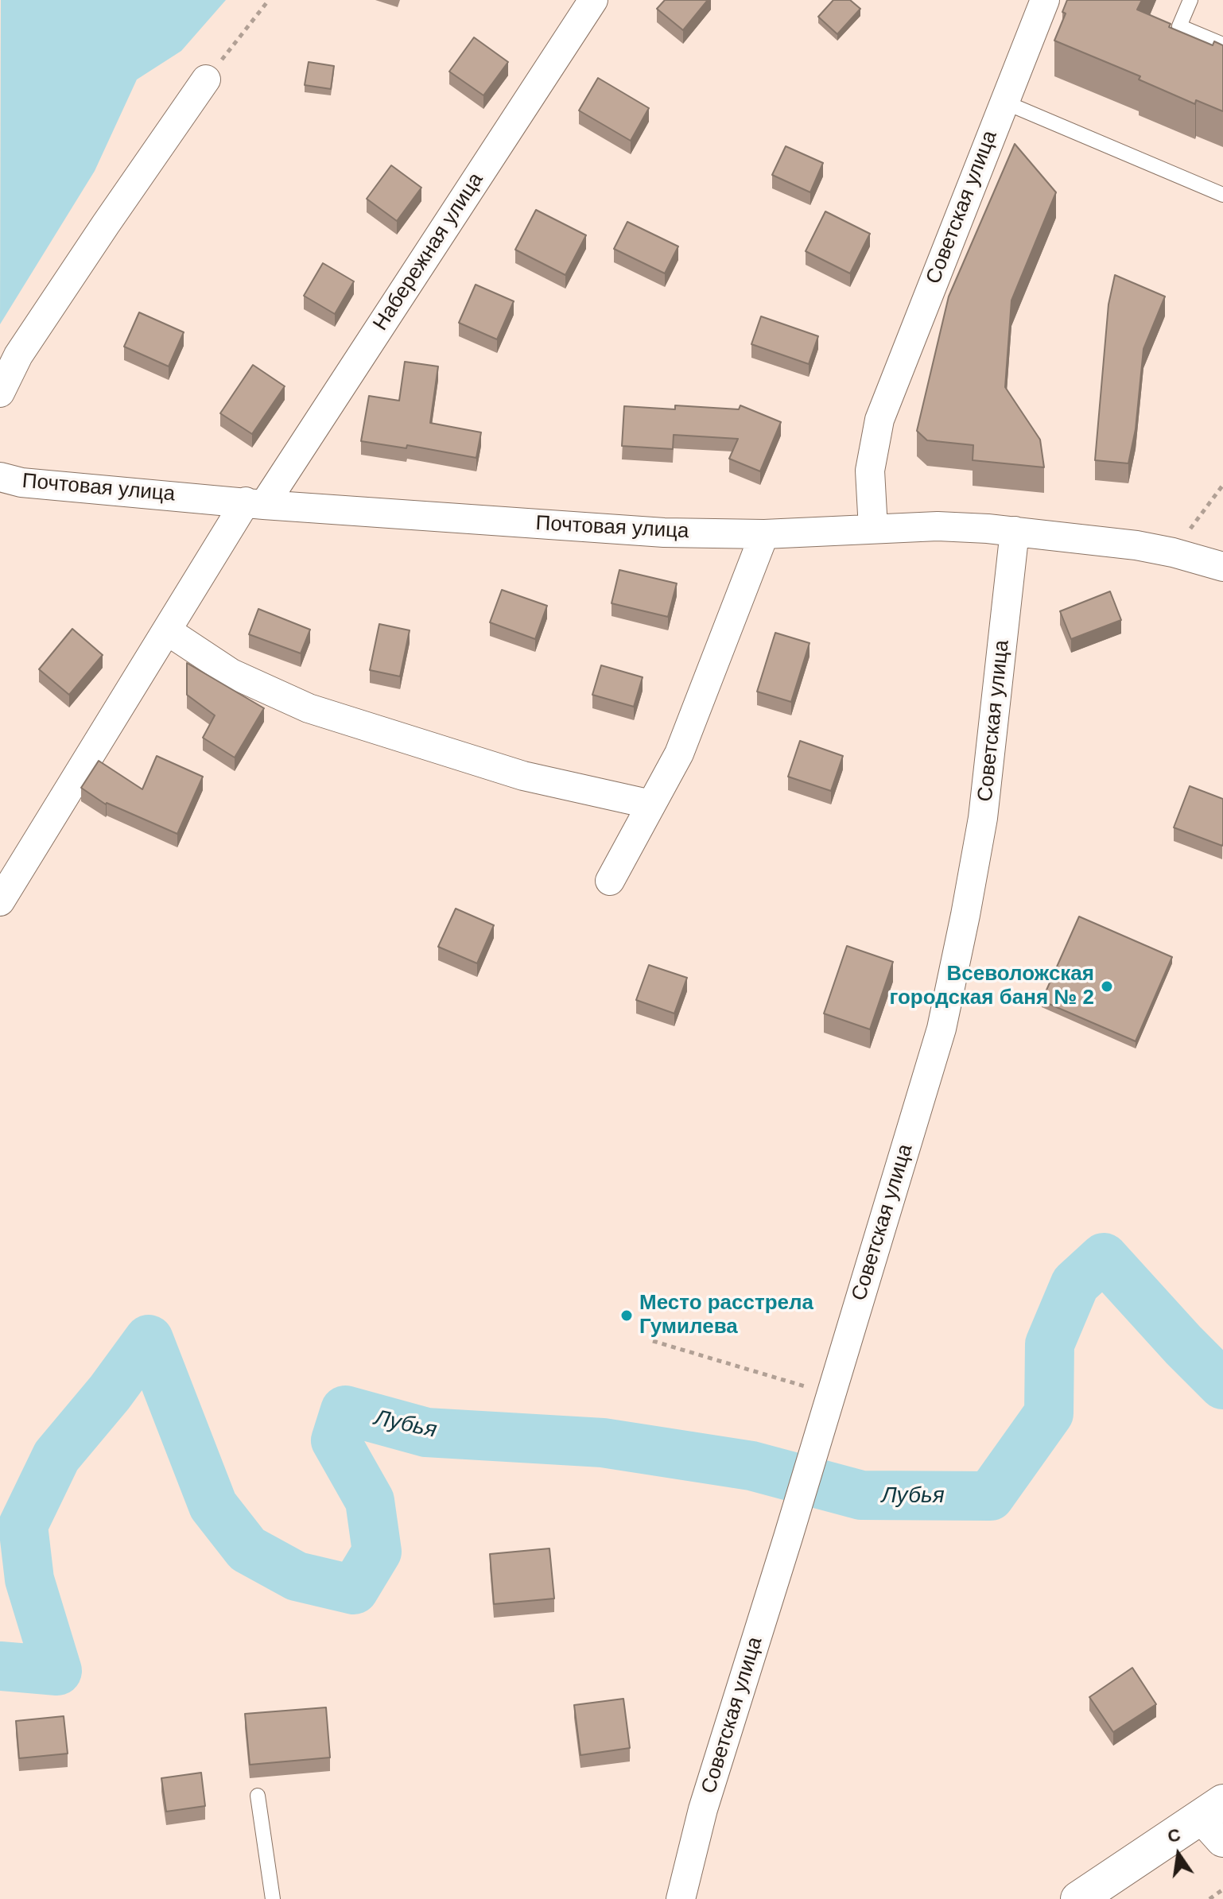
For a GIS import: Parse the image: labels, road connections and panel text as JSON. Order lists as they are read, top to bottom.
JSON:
{
  "streets": {
    "street": ["Советская улица", "Набережная улица", "Почтовая улица"]
  },
  "crossings": [
    ["Советская улица", "Почтовая улица"],
    ["Набережная улица", "Почтовая улица"]
  ],
  "water": ["Лубья"],
  "places": ["Всеволожская городская баня № 2", "Место расстрела Гумилева"],
  "north": "top"
}
